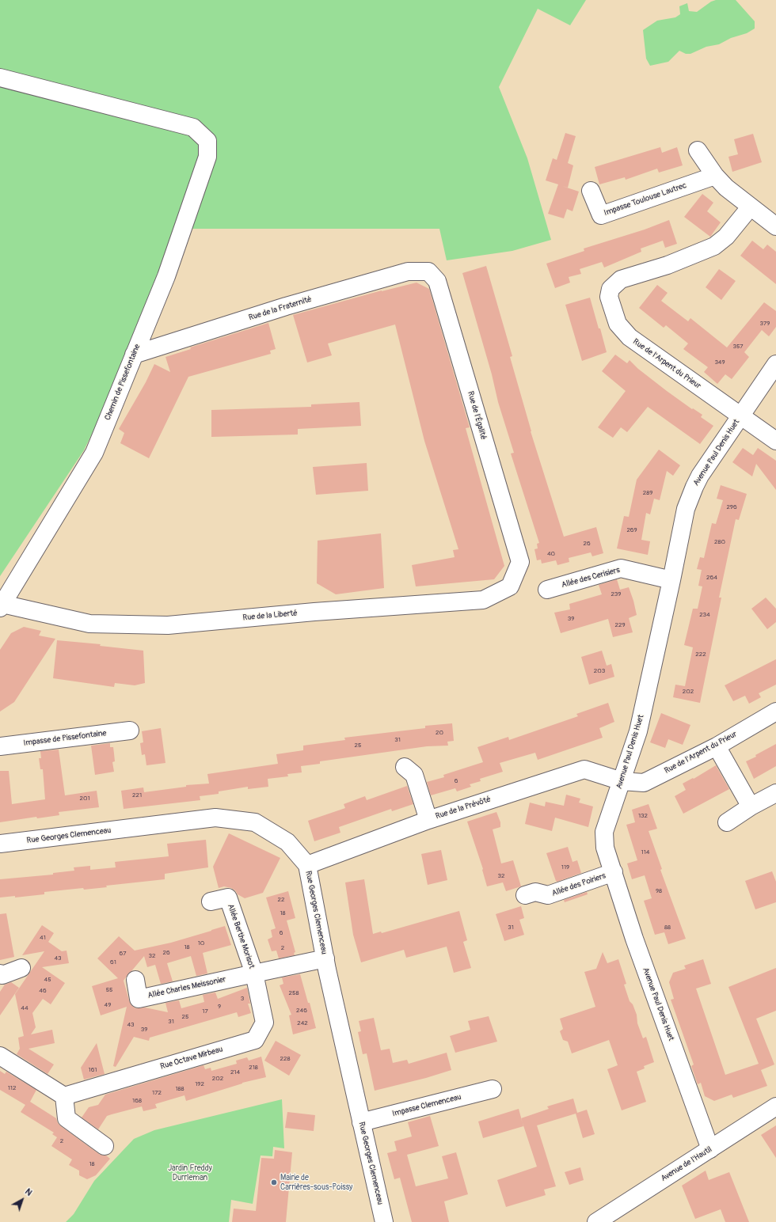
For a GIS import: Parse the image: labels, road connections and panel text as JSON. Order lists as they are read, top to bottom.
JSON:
{
  "streets": {
    "street": [
      "Impasse Toulouse Lautrec",
      "Rue de la Fraternité",
      "Rue de l'Arpent du Prieur",
      "Chemin de Pissefontaine",
      "Rue de l'Égalité",
      "Avenue Paul Denis Huet",
      "Allée des Cerisiers",
      "Rue de la Liberté",
      "Impasse de Pissefontaine",
      "Rue de la Prévôté",
      "Rue Georges Clemenceau",
      "Allée des Poiriers",
      "Allée Berthe Morisot",
      "Allée Charles Meissonier",
      "Rue Octave Mirbeau",
      "Impasse Clemenceau",
      "Avenue de l'Hautil"
    ]
  },
  "crossings": [
    ["Rue de la Fraternité", "Chemin de Pissefontaine"],
    ["Rue de la Fraternité", "Rue de l'Égalité"],
    ["Rue de l'Arpent du Prieur", "Avenue Paul Denis Huet"],
    ["Rue de l'Arpent du Prieur", "Rue de la Prévôté"],
    ["Chemin de Pissefontaine", "Rue de la Liberté"],
    ["Rue de l'Égalité", "Rue de la Liberté"],
    ["Avenue Paul Denis Huet", "Allée des Cerisiers"],
    ["Avenue Paul Denis Huet", "Rue de la Prévôté"],
    ["Avenue Paul Denis Huet", "Allée des Poiriers"],
    ["Avenue Paul Denis Huet", "Avenue de l'Hautil"],
    ["Rue de la Prévôté", "Rue Georges Clemenceau"],
    ["Rue Georges Clemenceau", "Impasse Clemenceau"],
    ["Allée Berthe Morisot", "Allée Charles Meissonier"],
    ["Allée Berthe Morisot", "Rue Octave Mirbeau"],
    ["Allée Charles Meissonier", "Rue Octave Mirbeau"]
  ],
  "parks": ["Jardin Freddy Durrleman"],
  "places": ["Mairie de Carrières-sous-Poissy"],
  "house_numbers": [
    "379",
    "357",
    "349",
    "289",
    "296",
    "269",
    "280",
    "26",
    "40",
    "264",
    "239",
    "234",
    "39",
    "229",
    "222",
    "203",
    "202",
    "20",
    "31",
    "25",
    "6",
    "221",
    "201",
    "132",
    "114",
    "119",
    "32",
    "98",
    "22",
    "18",
    "31",
    "88",
    "6",
    "41",
    "10",
    "18",
    "2",
    "26",
    "67",
    "32",
    "43",
    "61",
    "45",
    "55",
    "46",
    "258",
    "3",
    "49",
    "9",
    "44",
    "246",
    "17",
    "25",
    "31",
    "242",
    "43",
    "39",
    "228",
    "218",
    "161",
    "214",
    "202",
    "192",
    "112",
    "188",
    "172",
    "168",
    "2",
    "18"
  ],
  "north": "top right"
}
